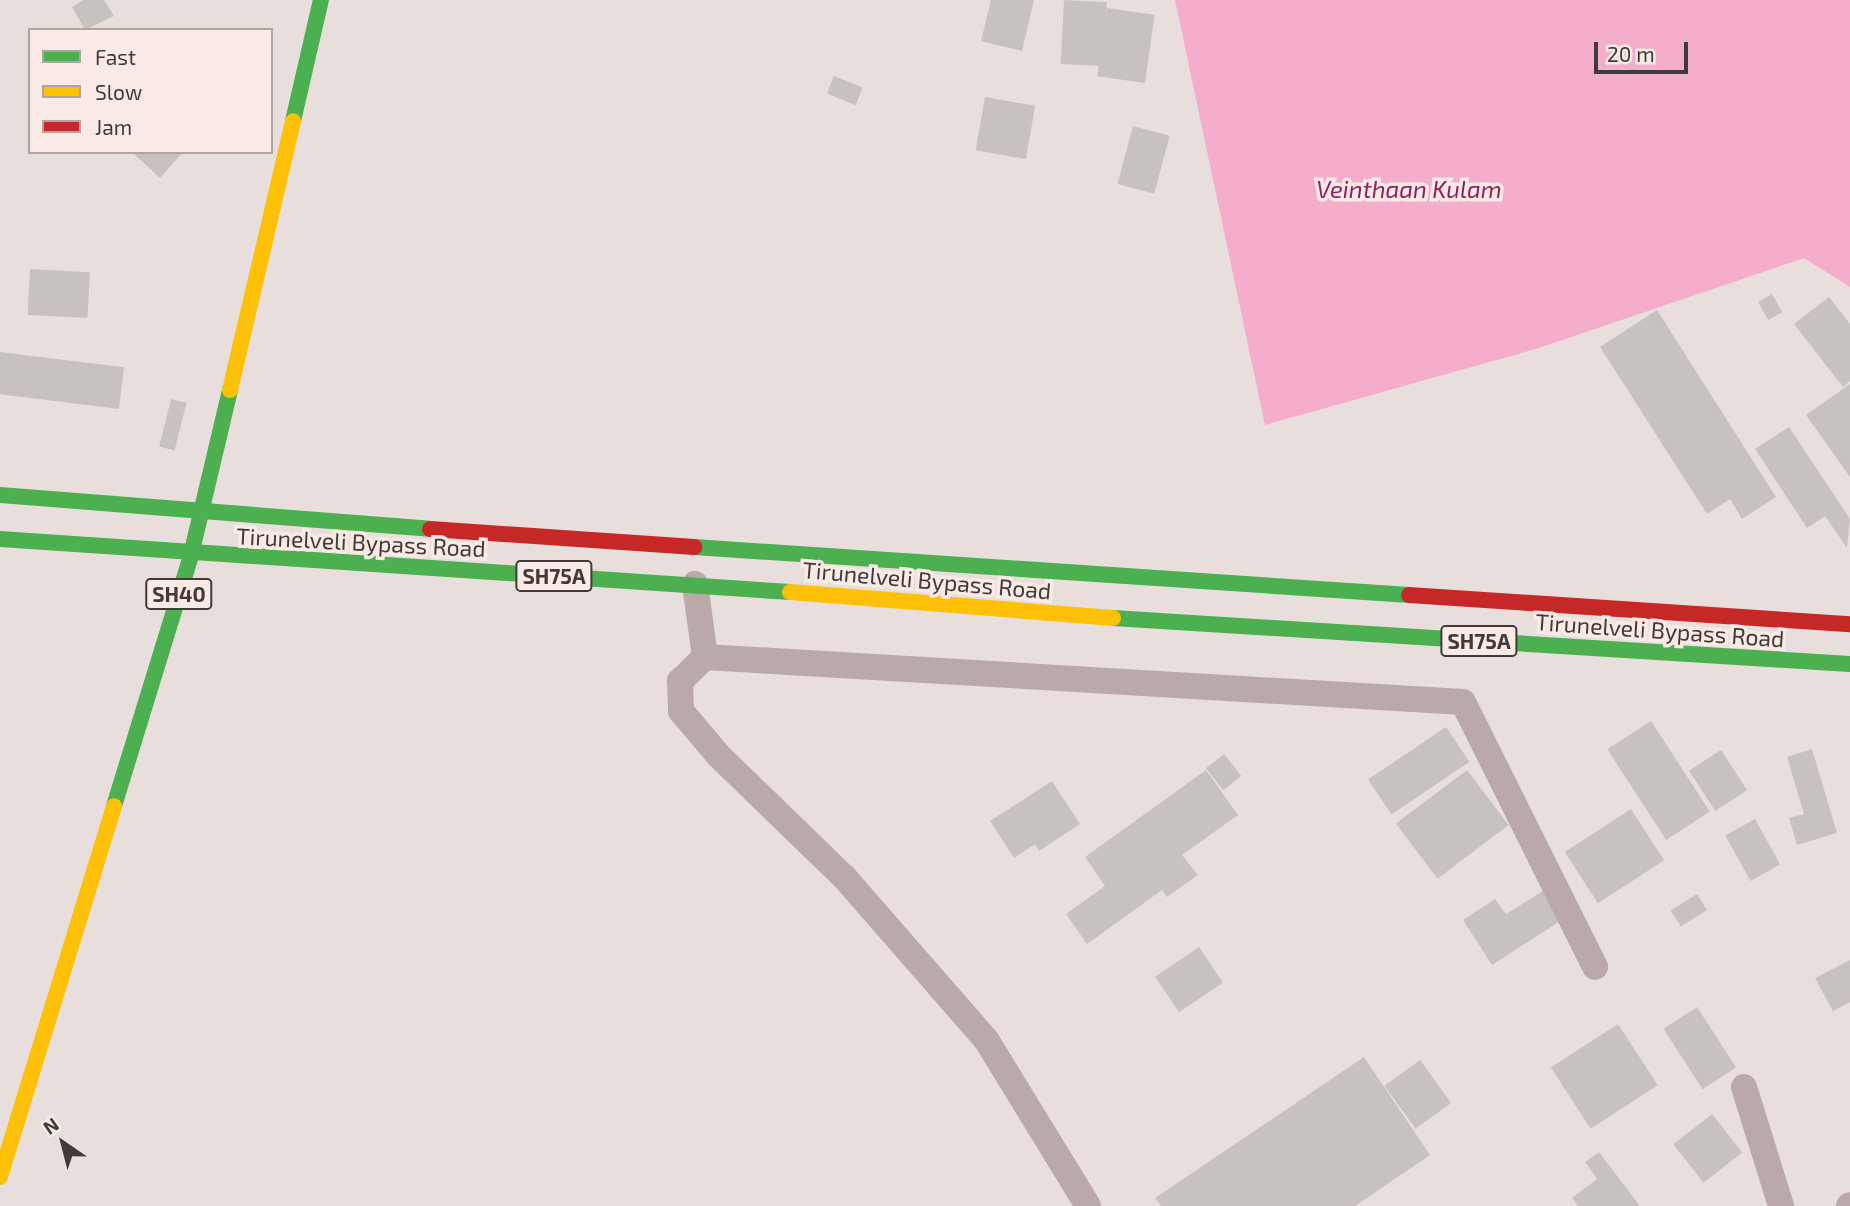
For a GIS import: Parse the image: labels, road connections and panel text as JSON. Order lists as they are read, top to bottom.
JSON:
{
  "streets": {
    "main road": ["Tirunelveli Bypass Road", "SH75A", "SH40"]
  },
  "crossings": [
    ["Tirunelveli Bypass Road", "SH40"]
  ],
  "water": ["Veinthaan Kulam"],
  "legend": ["Fast", "Slow", "Jam"],
  "scale_bar": "20 m",
  "north": "top left"
}
